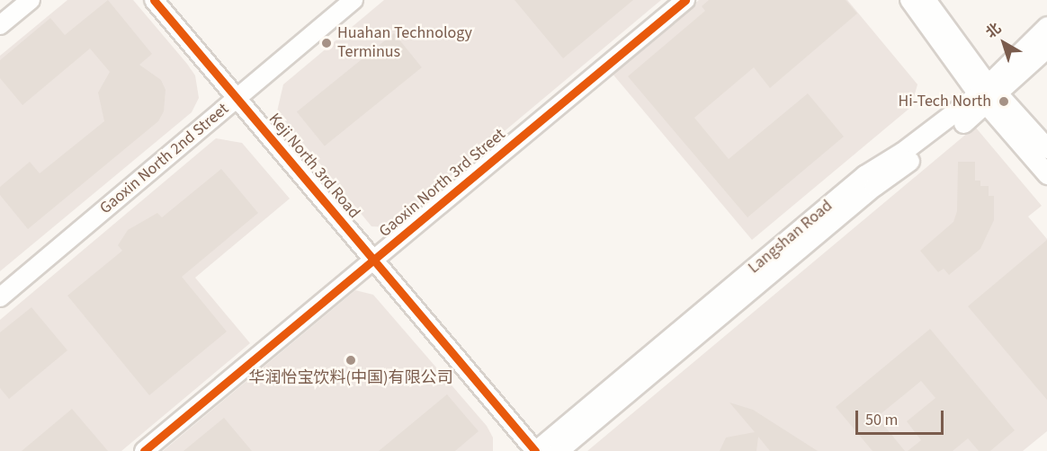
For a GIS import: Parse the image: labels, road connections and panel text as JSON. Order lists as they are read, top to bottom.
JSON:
{
  "streets": {
    "main road": ["Langshan Road"],
    "street": ["Gaoxin North 2nd Street", "Keji North 3rd Road", "Gaoxin North 3rd Street"]
  },
  "crossings": [
    ["Gaoxin North 2nd Street", "Keji North 3rd Road"],
    ["Keji North 3rd Road", "Gaoxin North 3rd Street"],
    ["Keji North 3rd Road", "Langshan Road"]
  ],
  "places": ["Huahan Technology Terminus", "Hi-Tech North", "华润怡宝饮料(中国)有限公司"],
  "scale_bar": "50 m",
  "north": "top left"
}
